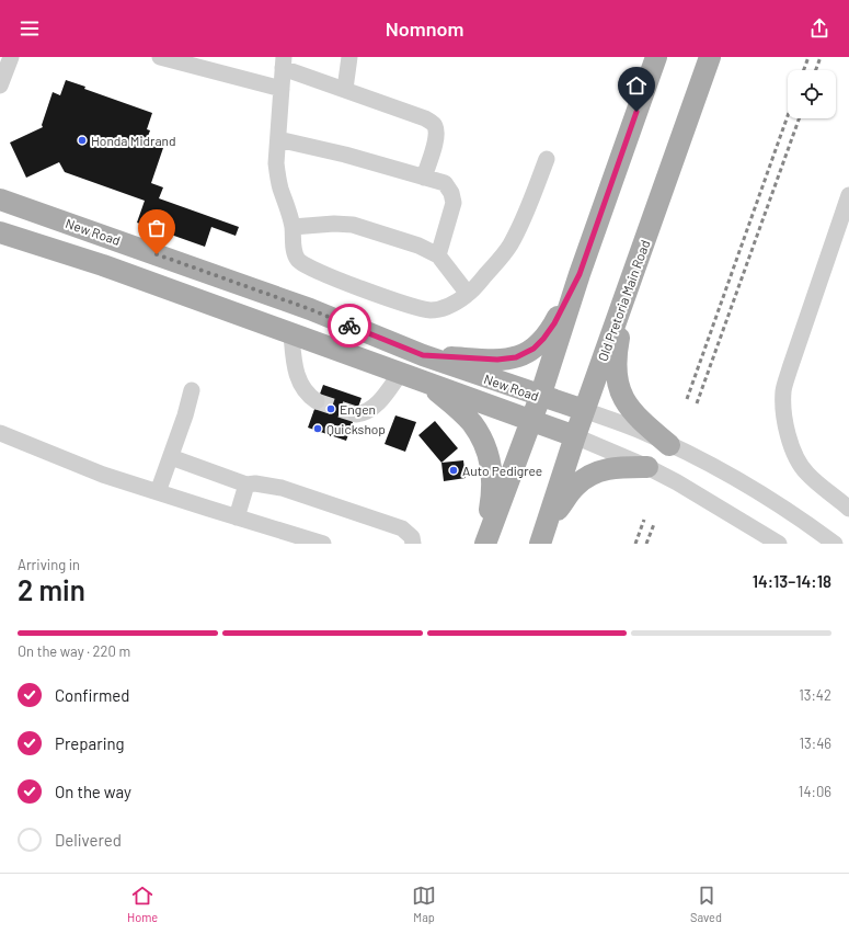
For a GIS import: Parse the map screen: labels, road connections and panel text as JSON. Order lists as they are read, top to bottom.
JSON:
{
  "streets": {
    "main road": ["New Road", "Old Pretoria Main Road"]
  },
  "crossings": [
    ["New Road", "Old Pretoria Main Road"]
  ],
  "places": [
    "Honda Midrand",
    "Engen",
    "Quickshop",
    "Auto Pedigree"
  ],
  "page": {
    "header": "Nomnom",
    "heading": ["2 min", "Arriving in", "14:13–14:18"],
    "bar": "On the way · 220 m",
    "list": [
      ["Confirmed", "13:42"],
      ["Preparing", "13:46"],
      ["On the way", "14:06"],
      "Delivered"
    ],
    "tabs": ["Home", "Map", "Saved"]
  }
}
